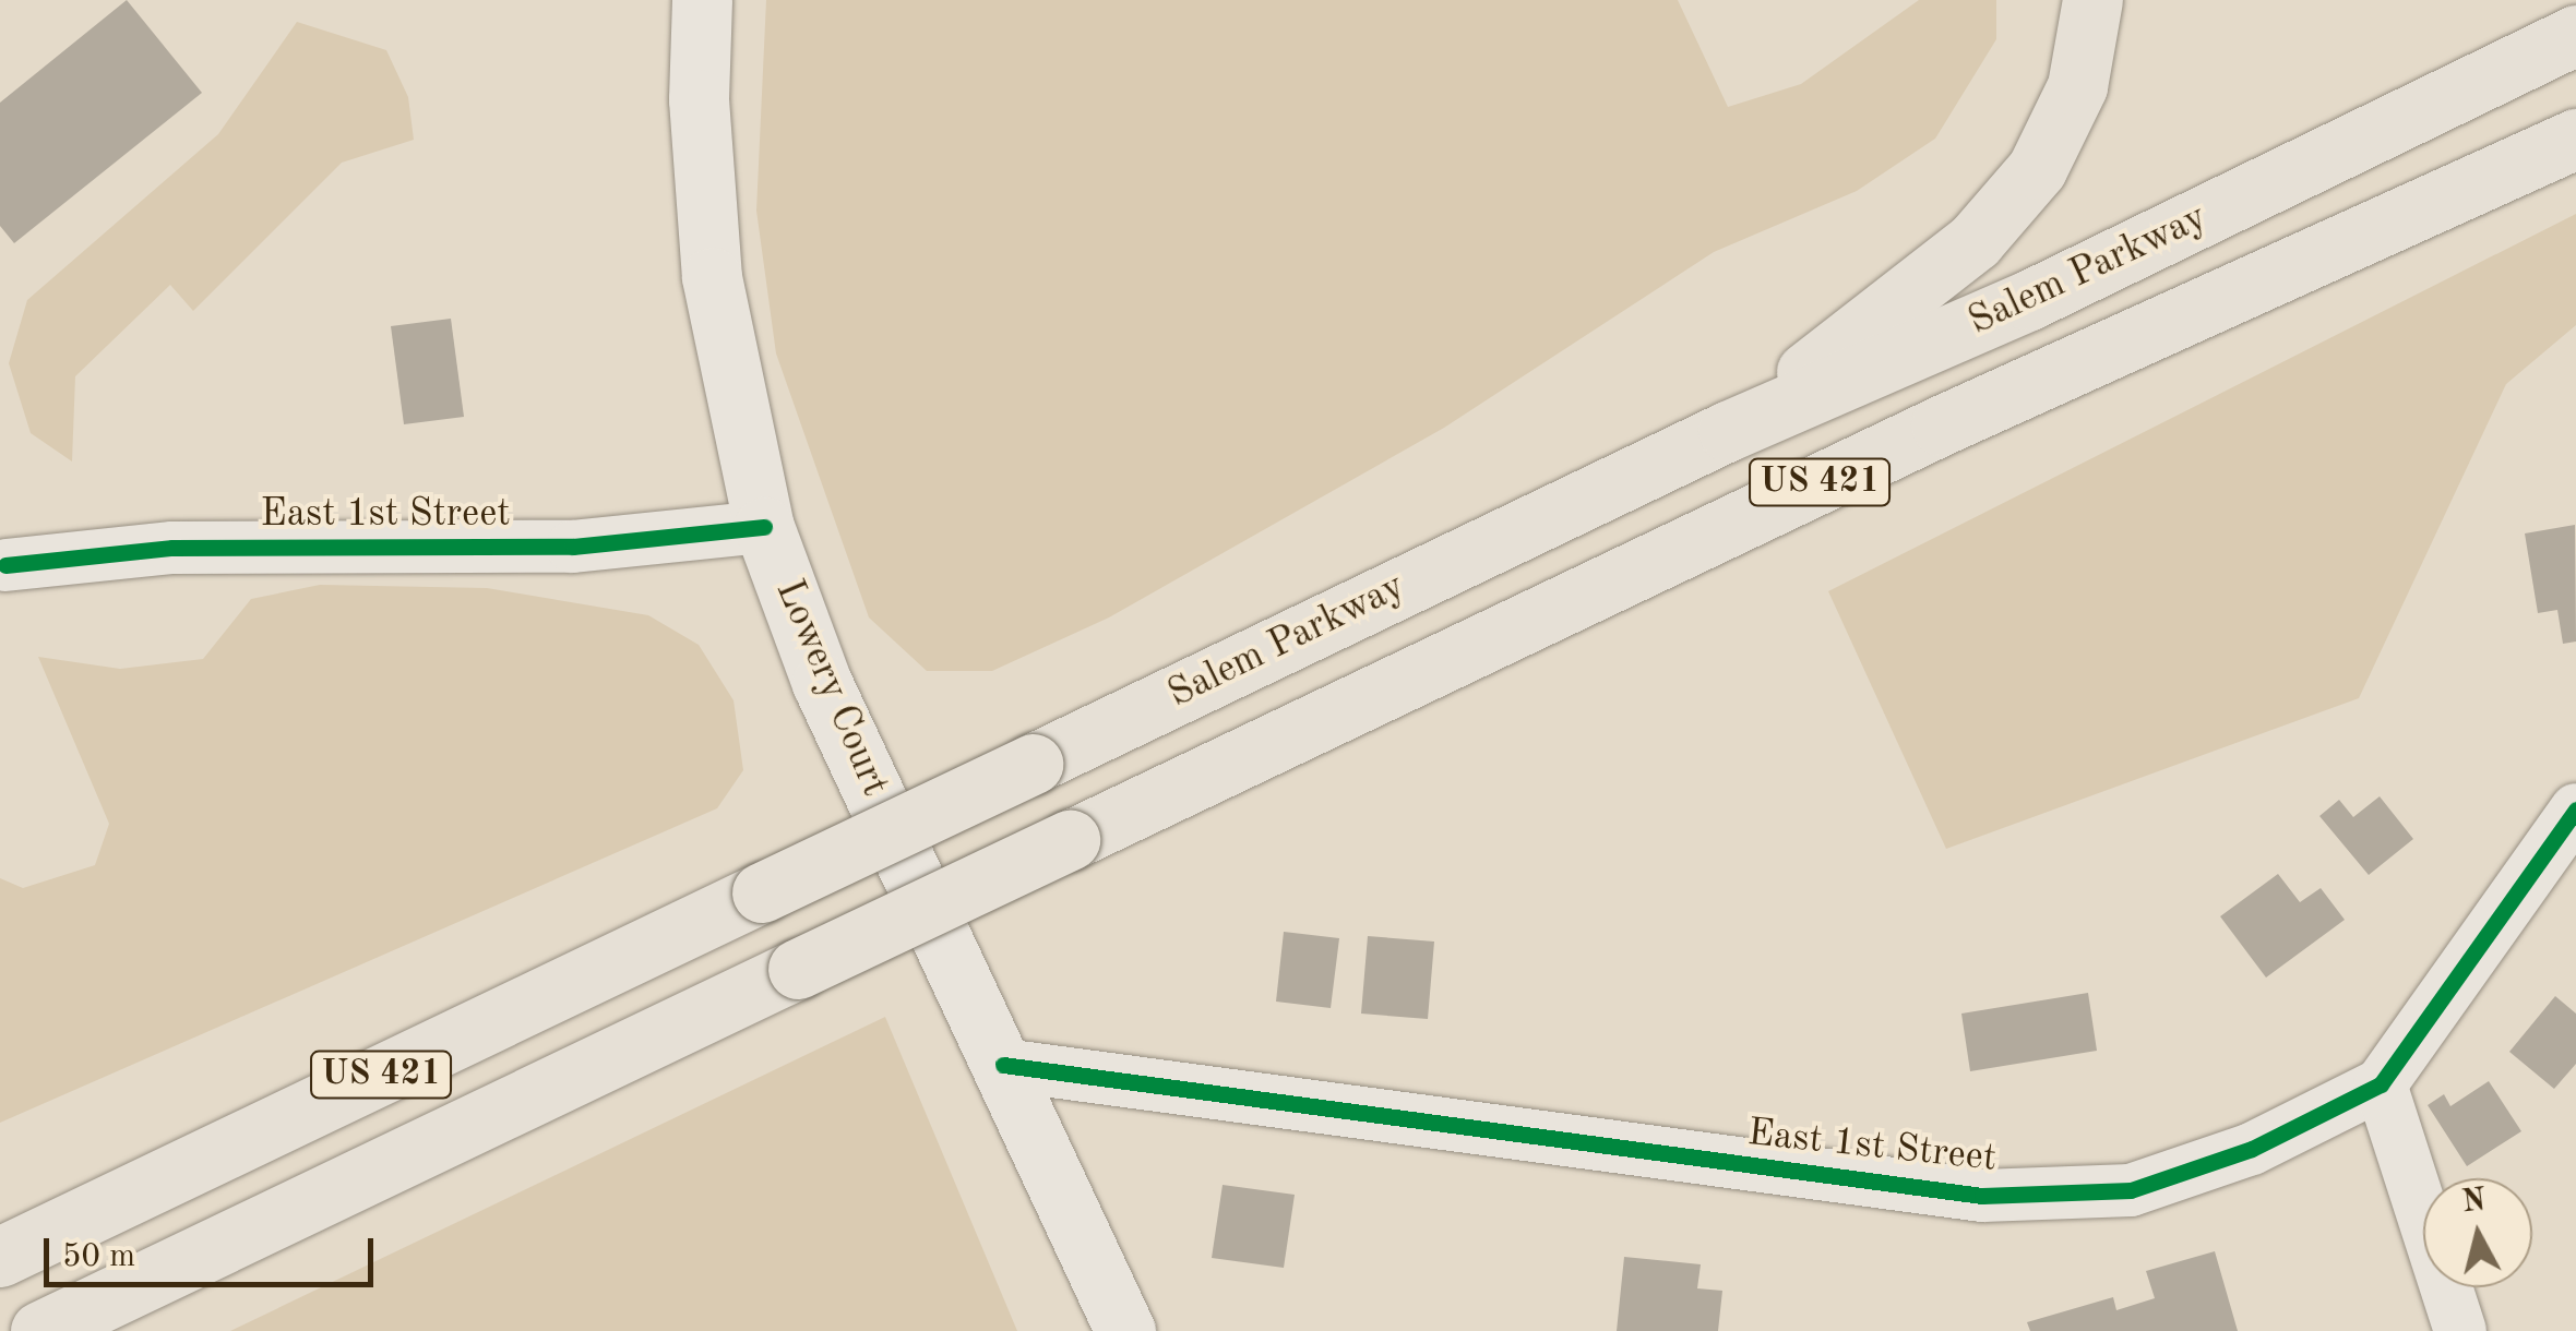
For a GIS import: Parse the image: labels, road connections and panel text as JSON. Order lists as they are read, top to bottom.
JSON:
{
  "streets": {
    "highway": ["Salem Parkway", "US 421"],
    "main road": ["Lowery Court"],
    "street": ["East 1st Street"]
  },
  "crossings": [
    ["East 1st Street", "Lowery Court"]
  ],
  "scale_bar": "50 m",
  "north": "top"
}
